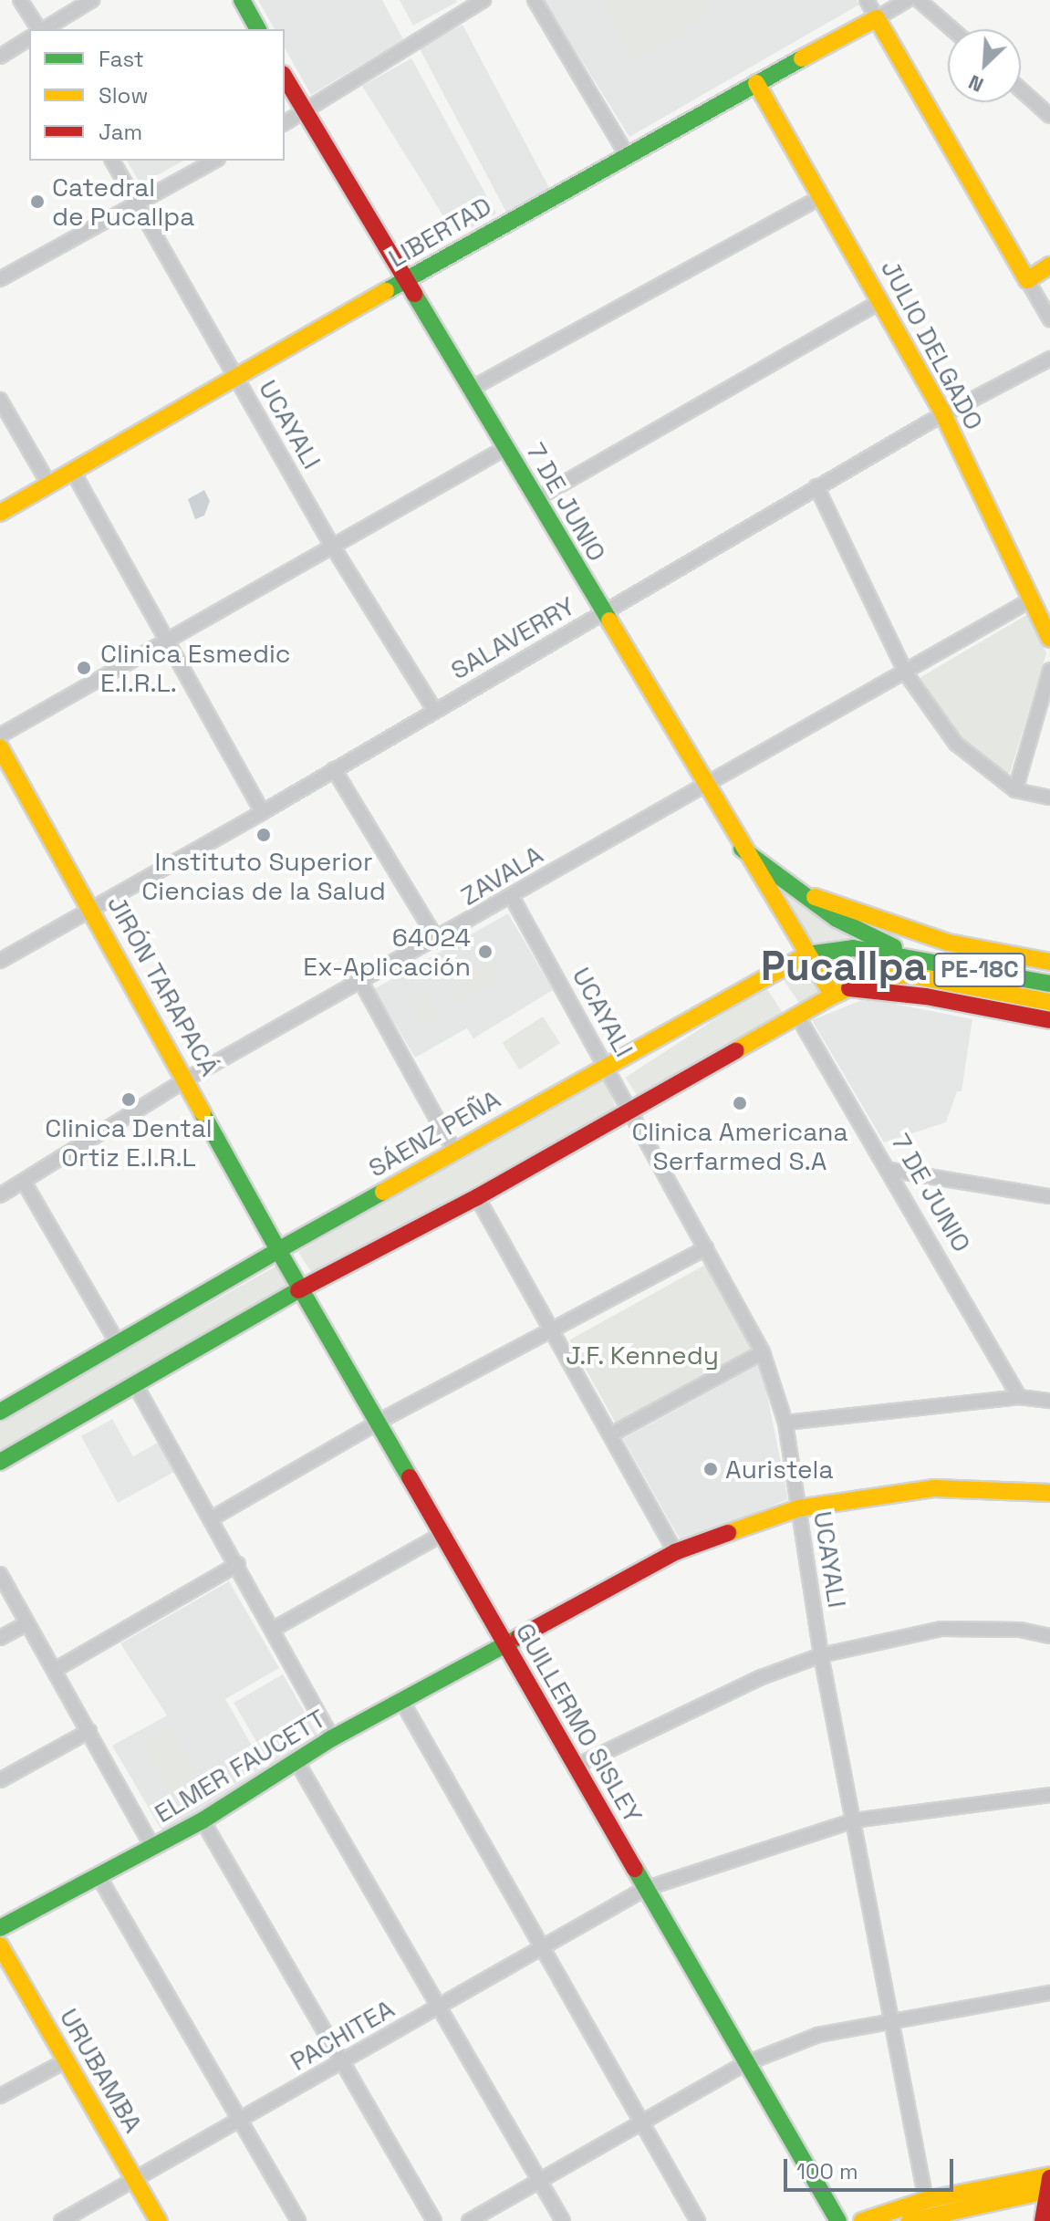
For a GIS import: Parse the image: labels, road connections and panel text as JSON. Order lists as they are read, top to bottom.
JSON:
{
  "streets": {
    "main road": [
      "LIBERTAD",
      "JULIO DELGADO",
      "7 DE JUNIO",
      "PE-18C",
      "JIRÓN TARAPACÁ",
      "SÁENZ PEÑA",
      "GUILLERMO SISLEY",
      "ELMER FAUCETT",
      "URUBAMBA"
    ],
    "street": [
      "UCAYALI",
      "SALAVERRY",
      "ZAVALA",
      "PACHITEA"
    ]
  },
  "crossings": [
    ["LIBERTAD", "JULIO DELGADO"],
    ["LIBERTAD", "UCAYALI"],
    ["LIBERTAD", "7 DE JUNIO"],
    ["JULIO DELGADO", "SALAVERRY"],
    ["JULIO DELGADO", "ZAVALA"],
    ["UCAYALI", "SALAVERRY"],
    ["UCAYALI", "ZAVALA"],
    ["UCAYALI", "SÁENZ PEÑA"],
    ["UCAYALI", "ELMER FAUCETT"],
    ["UCAYALI", "PACHITEA"],
    ["7 DE JUNIO", "SALAVERRY"],
    ["7 DE JUNIO", "ZAVALA"],
    ["7 DE JUNIO", "PE-18C"],
    ["7 DE JUNIO", "SÁENZ PEÑA"],
    ["SALAVERRY", "JIRÓN TARAPACÁ"],
    ["ZAVALA", "JIRÓN TARAPACÁ"],
    ["PE-18C", "SÁENZ PEÑA"],
    ["JIRÓN TARAPACÁ", "SÁENZ PEÑA"],
    ["JIRÓN TARAPACÁ", "GUILLERMO SISLEY"],
    ["SÁENZ PEÑA", "GUILLERMO SISLEY"],
    ["GUILLERMO SISLEY", "ELMER FAUCETT"],
    ["GUILLERMO SISLEY", "PACHITEA"],
    ["PACHITEA", "URUBAMBA"]
  ],
  "districts": ["Pucallpa"],
  "parks": ["J.F. Kennedy"],
  "places": [
    "Catedral de Pucallpa",
    "Clinica Esmedic E.I.R.L.",
    "Instituto Superior Ciencias de la Salud",
    "64024 Ex-Aplicación",
    "Clinica Dental Ortiz E.I.R.L",
    "Clinica Americana Serfarmed S.A",
    "Auristela"
  ],
  "legend": ["Fast", "Slow", "Jam"],
  "scale_bar": "100 m",
  "north": "bottom left"
}
